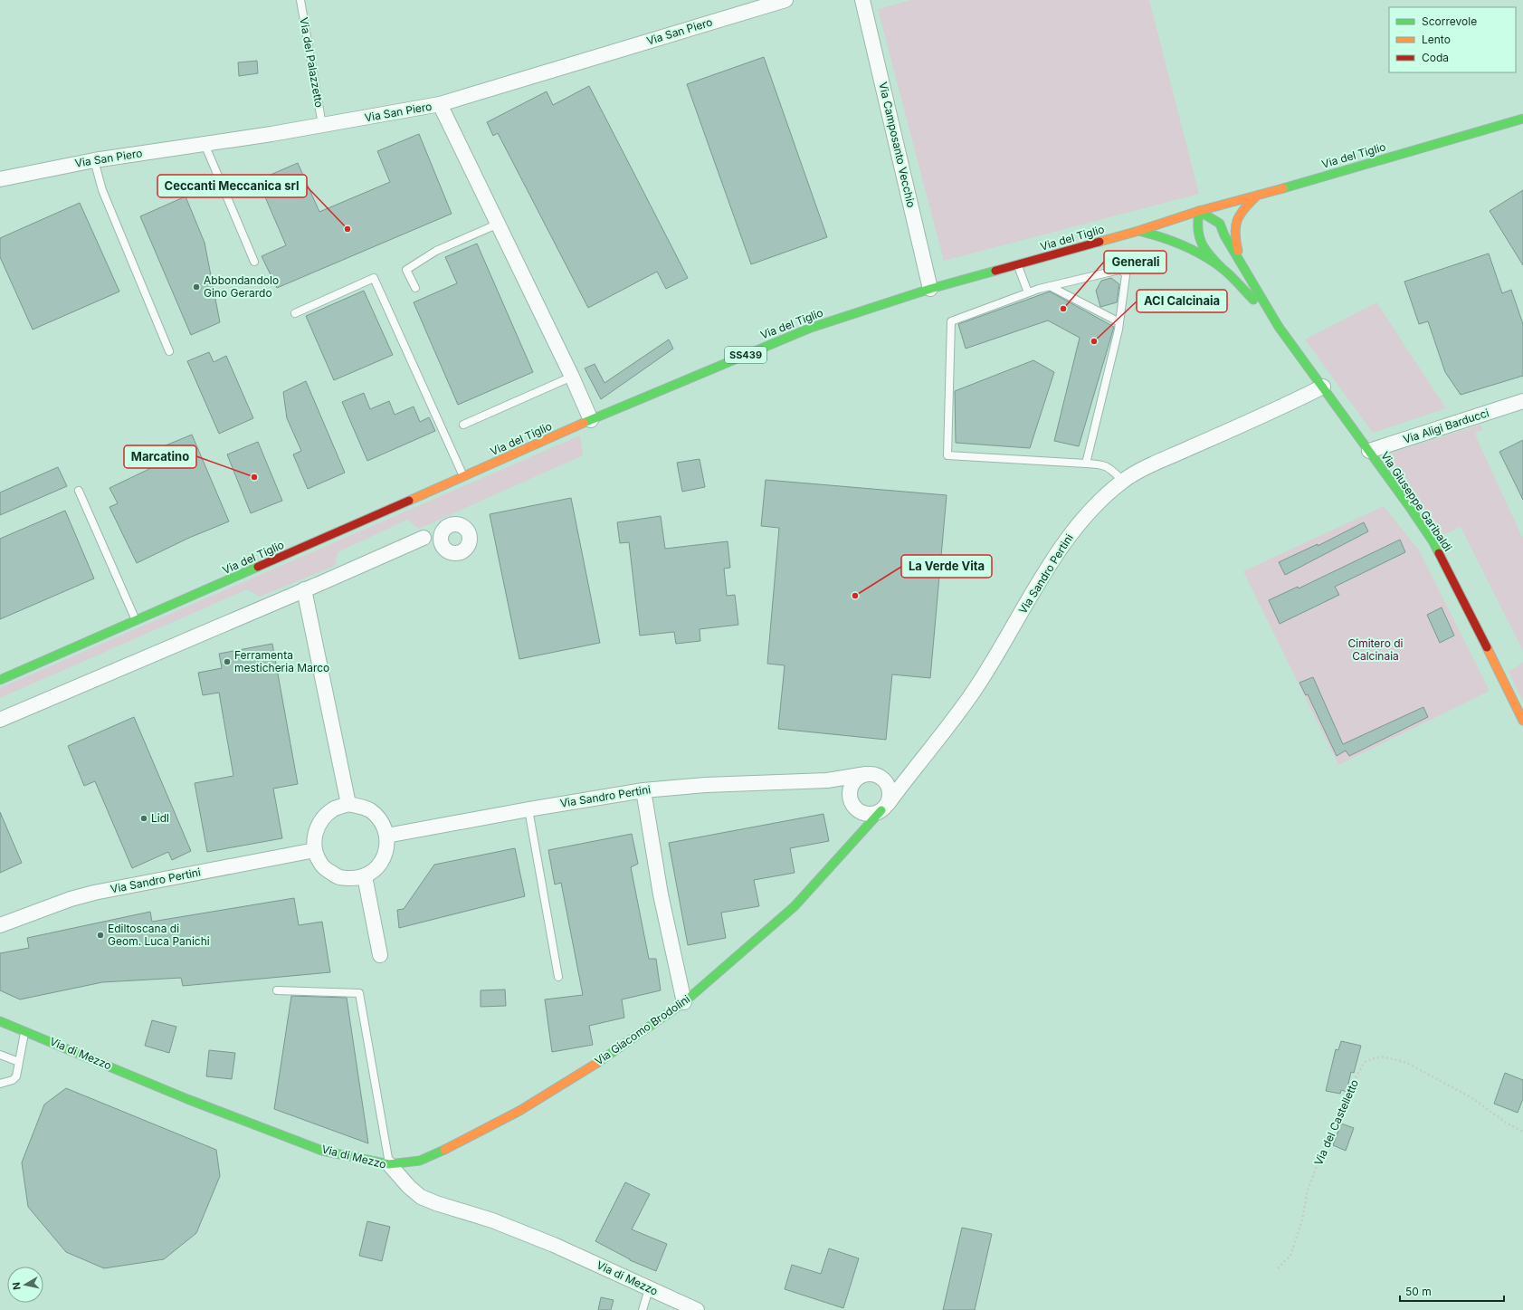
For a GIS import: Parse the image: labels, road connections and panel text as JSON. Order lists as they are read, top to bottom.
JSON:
{
  "streets": {
    "street": [
      "Via San Piero",
      "Via Camposanto Vecchio",
      "Via del Tiglio",
      "SS439",
      "Via Aligi Barducci",
      "Via Giuseppe Garibaldi",
      "Via Sandro Pertini",
      "Via Giacomo Brodolini",
      "Via di Mezzo"
    ],
    "lane": ["Via del Palazzetto"],
    "path": ["Via del Castelletto"]
  },
  "crossings": [
    ["Via San Piero", "Via del Palazzetto"],
    ["Via Camposanto Vecchio", "Via del Tiglio"],
    ["Via Aligi Barducci", "Via Giuseppe Garibaldi"],
    ["Via Giuseppe Garibaldi", "Via Sandro Pertini"],
    ["Via Sandro Pertini", "Via Giacomo Brodolini"],
    ["Via Giacomo Brodolini", "Via di Mezzo"]
  ],
  "parks": ["Cimitero di Calcinaia"],
  "places": [
    "Ceccanti Meccanica srl",
    "Abbondandolo Gino Gerardo",
    "Generali",
    "ACI Calcinaia",
    "Marcatino",
    "La Verde Vita",
    "Ferramenta mesticheria Marco",
    "Lidl",
    "Ediltoscana di Geom. Luca Panichi"
  ],
  "legend": ["Scorrevole", "Lento", "Coda"],
  "scale_bar": "50 m",
  "north": "left"
}
